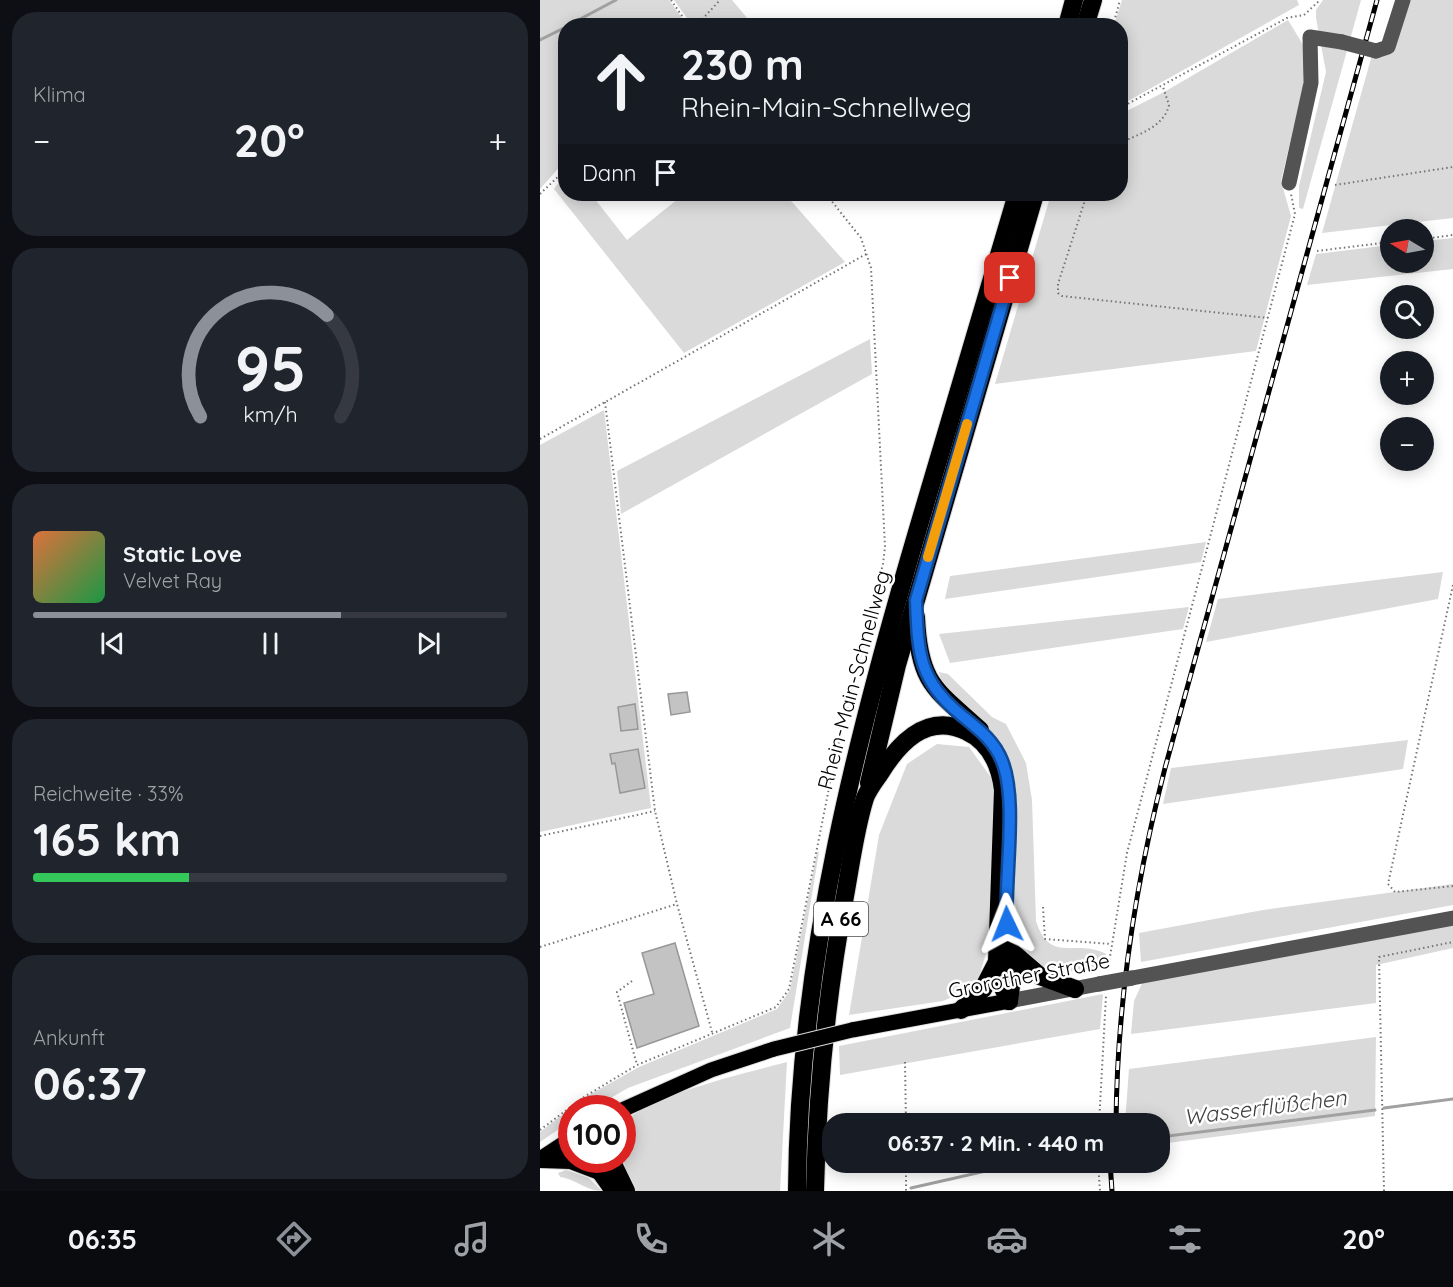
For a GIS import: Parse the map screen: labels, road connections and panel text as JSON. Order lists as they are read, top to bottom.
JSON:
{
  "streets": {
    "highway": ["Rhein-Main-Schnellweg", "A 66"],
    "main road": ["Grorother Straße"]
  },
  "crossings": [
    ["Rhein-Main-Schnellweg", "A 66"]
  ],
  "water": ["Wasserflüßchen"],
  "north": "left",
  "page": {
    "tile": [
      "Klima",
      ["Reichweite · 33%", "165 km"],
      ["Ankunft", "06:37"]
    ],
    "turn": ["230 m", "Rhein-Main-Schnellweg"],
    "heat": ["−", "20°", "+"],
    "then": "Dann",
    "map_buttons": ["+", "−"],
    "song": ["Static Love", "Velvet Ray"],
    "limit": "100",
    "trip": "06:37 · 2 Min. · 440 m",
    "tabs": ["06:35", "20°"],
    "gauge": ["95", "km/h"]
  }
}
